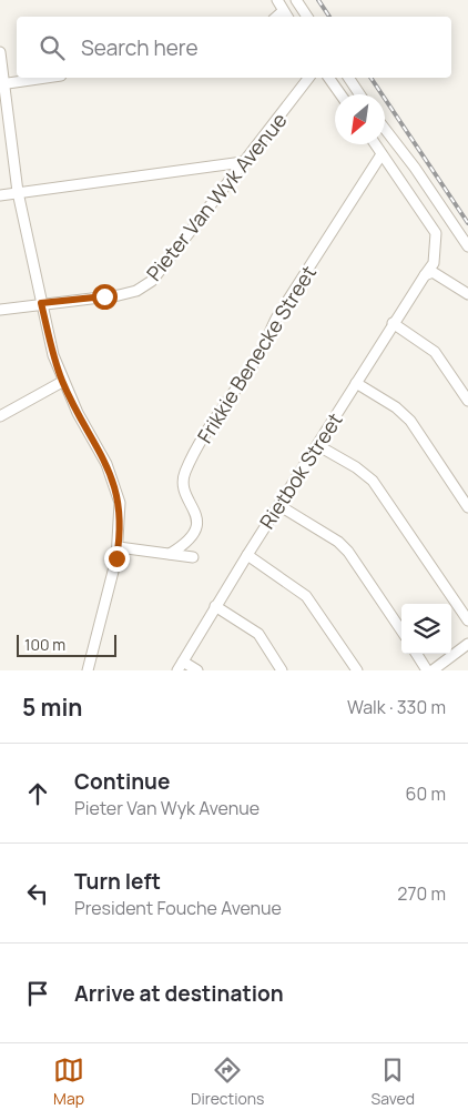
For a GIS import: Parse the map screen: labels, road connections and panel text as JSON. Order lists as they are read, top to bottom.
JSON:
{
  "streets": {
    "street": ["Pieter Van Wyk Avenue", "Frikkie Benecke Street", "Rietbok Street"]
  },
  "crossings": [
    ["Frikkie Benecke Street", "Rietbok Street"]
  ],
  "scale_bar": "100 m",
  "north": "bottom left",
  "page": {
    "search": "Search here",
    "scale": "100 m",
    "heading": ["5 min", "Walk · 330 m"],
    "list": [
      ["Continue", "Pieter Van Wyk Avenue", "60 m"],
      ["Turn left", "President Fouche Avenue", "270 m"],
      "Arrive at destination"
    ],
    "nav": ["Map", "Directions", "Saved"]
  }
}
